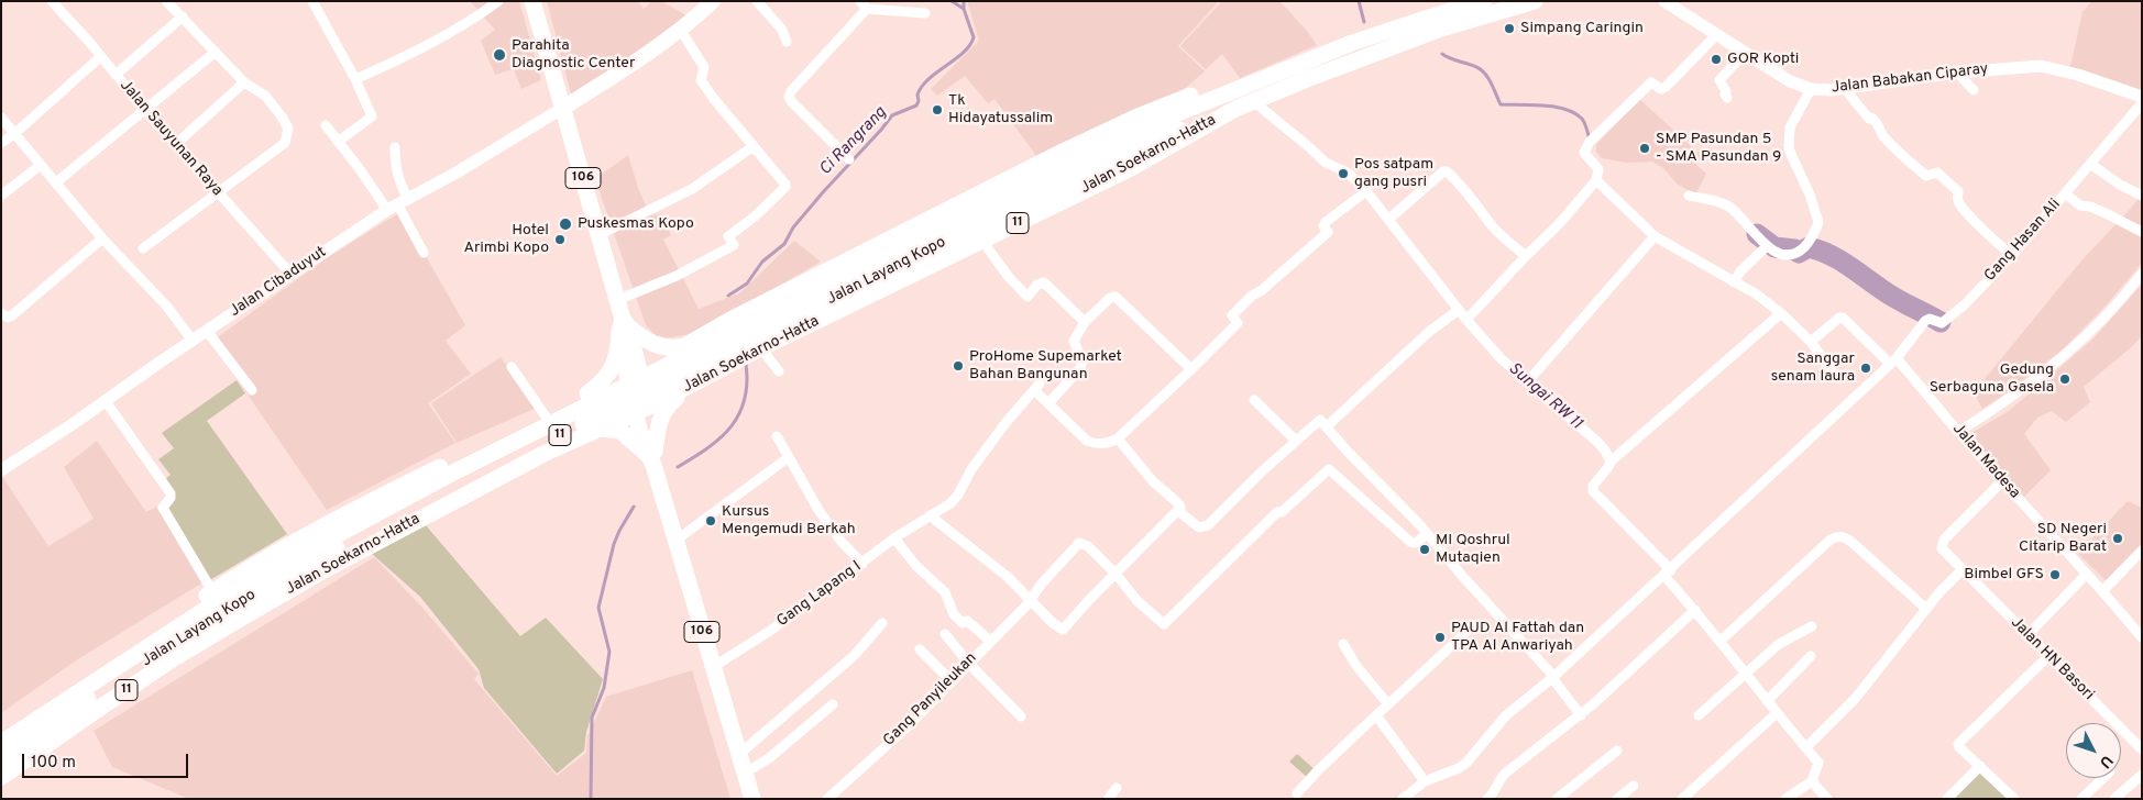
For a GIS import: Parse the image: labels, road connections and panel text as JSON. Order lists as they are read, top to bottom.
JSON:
{
  "streets": {
    "main road": [
      "Jalan Soekarno-Hatta",
      "106",
      "11",
      "Jalan Layang Kopo"
    ],
    "street": [
      "Jalan Babakan Ciparay",
      "Jalan Sauyunan Raya",
      "Gang Hasan Ali",
      "Jalan Cibaduyut",
      "Jalan Madesa",
      "Gang Lapang I",
      "Jalan HN Basori",
      "Gang Panyileukan"
    ]
  },
  "crossings": [
    ["Jalan Sauyunan Raya", "Jalan Cibaduyut"],
    ["Jalan Soekarno-Hatta", "106"],
    ["Jalan Soekarno-Hatta", "Jalan Layang Kopo"],
    ["106", "Jalan Cibaduyut"],
    ["106", "Gang Lapang I"],
    ["Gang Hasan Ali", "Jalan Madesa"],
    ["Jalan Madesa", "Jalan HN Basori"]
  ],
  "water": ["Ci Rangrang", "Sungai RW 11"],
  "places": [
    "Simpang Caringin",
    "Parahita Diagnostic Center",
    "GOR Kopti",
    "Tk Hidayatussalim",
    "SMP Pasundan 5 - SMA Pasundan 9",
    "Pos satpam gang pusri",
    "Puskesmas Kopo",
    "Hotel Arimbi Kopo",
    "ProHome Supemarket Bahan Bangunan",
    "Sanggar senam laura",
    "Gedung Serbaguna Gasela",
    "Kursus Mengemudi Berkah",
    "SD Negeri Citarip Barat",
    "MI Qoshrul Mutaqien",
    "Bimbel GFS",
    "PAUD Al Fattah dan TPA Al Anwariyah"
  ],
  "scale_bar": "100 m",
  "north": "bottom right"
}
